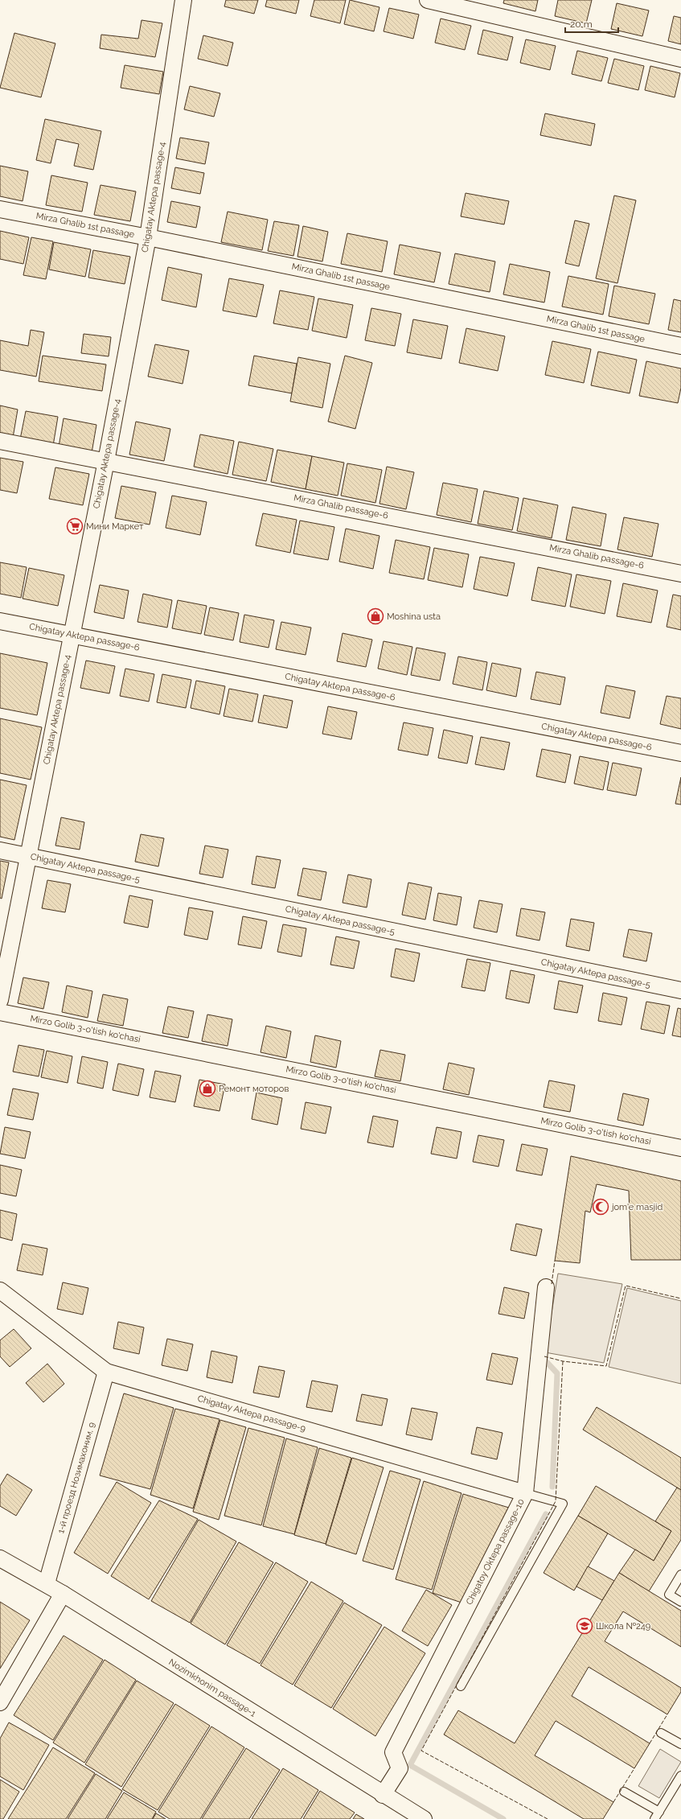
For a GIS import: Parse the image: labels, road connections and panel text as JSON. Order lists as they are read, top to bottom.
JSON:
{
  "streets": {
    "street": [
      "Chigatay Aktepa passage-4",
      "Mirza Ghalib 1st passage",
      "Mirza Ghalib passage-6",
      "Chigatay Aktepa passage-6",
      "Chigatay Aktepa passage-5",
      "Mirzo Golib 3-o'tish ko'chasi",
      "Chigatay Aktepa passage-9",
      "1-й проезд Нозимахоним, 9",
      "Chigatoy Oktepa passage-10",
      "Nozimkhonim passage-1"
    ]
  },
  "crossings": [
    ["Chigatay Aktepa passage-4", "Mirza Ghalib 1st passage"],
    ["Chigatay Aktepa passage-4", "Mirza Ghalib passage-6"],
    ["Chigatay Aktepa passage-4", "Chigatay Aktepa passage-6"],
    ["Chigatay Aktepa passage-4", "Chigatay Aktepa passage-5"],
    ["Chigatay Aktepa passage-9", "1-й проезд Нозимахоним, 9"],
    ["Chigatay Aktepa passage-9", "Chigatoy Oktepa passage-10"],
    ["1-й проезд Нозимахоним, 9", "Nozimkhonim passage-1"],
    ["Chigatoy Oktepa passage-10", "Nozimkhonim passage-1"]
  ],
  "places": {
    "supermarket": ["Мини Маркет"],
    "shop": ["Moshina usta", "Ремонт моторов"],
    "mosque": ["jom'e masjid"],
    "school or university": ["Школа №249"]
  },
  "scale_bar": "20 m"
}
